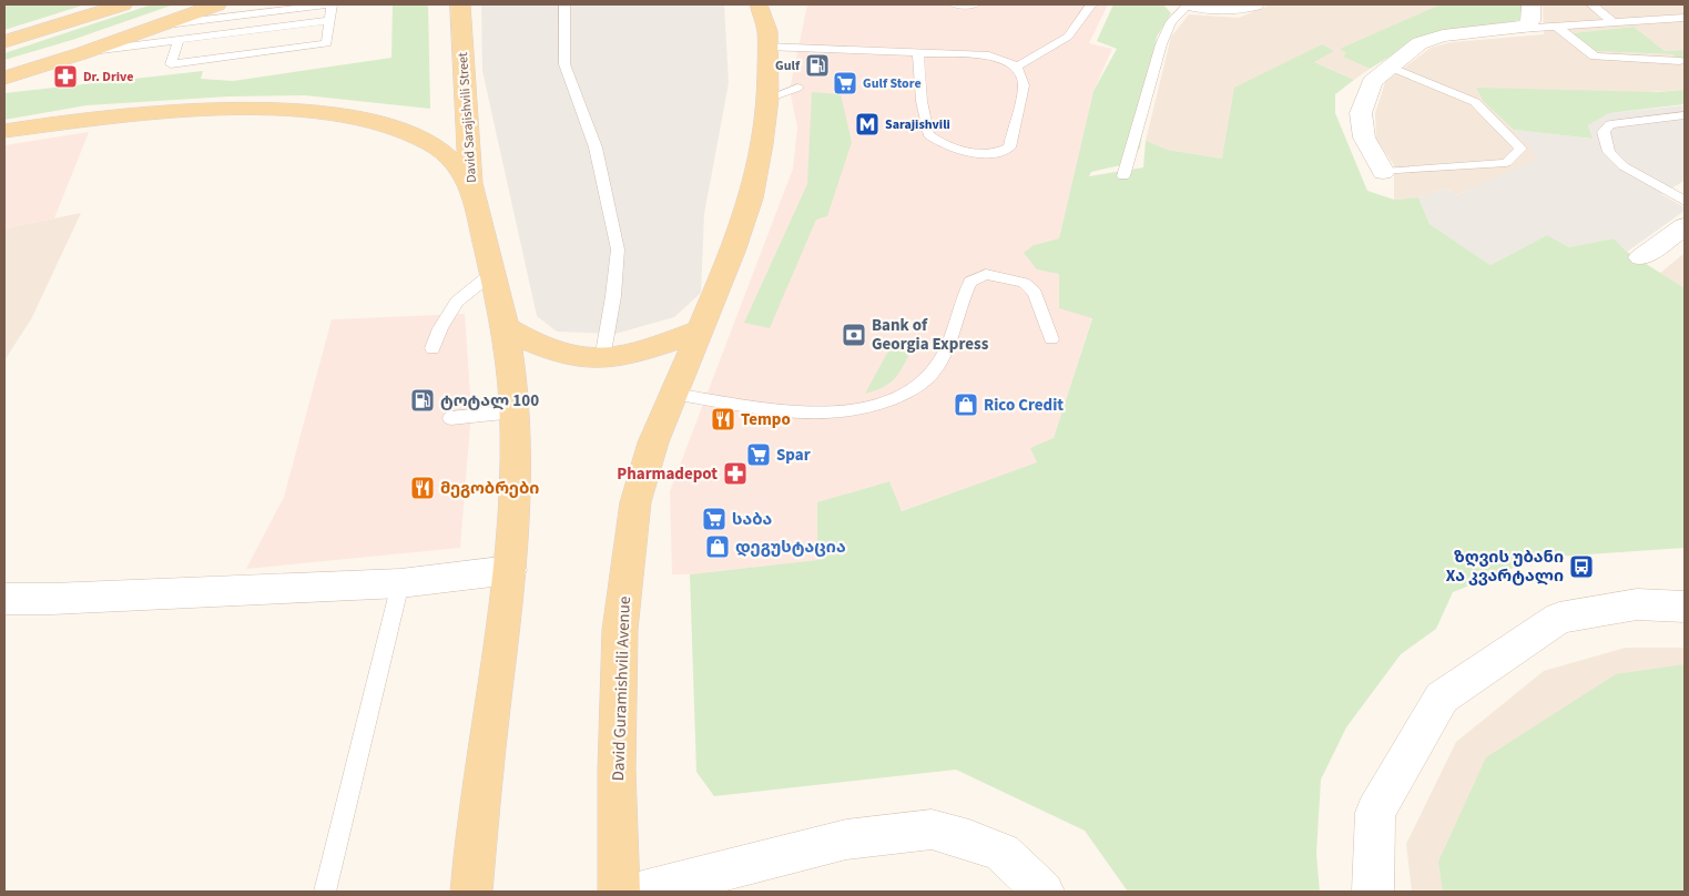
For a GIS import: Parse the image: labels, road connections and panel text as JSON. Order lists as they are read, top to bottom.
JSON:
{
  "streets": {
    "main road": ["David Sarajishvili Street", "David Guramishvili Avenue"]
  },
  "places": {
    "fuel station": ["Gulf", "ტოტალ 100"],
    "pharmacy": ["Dr. Drive", "Pharmadepot"],
    "supermarket": ["Gulf Store", "Spar", "საბა"],
    "metro station": ["Sarajishvili"],
    "bank": ["Bank of Georgia Express"],
    "shop": ["Rico Credit", "დეგუსტაცია"],
    "restaurant": ["Tempo", "მეგობრები"],
    "bus stop": ["ზღვის უბანი Xა კვარტალი"]
  }
}
